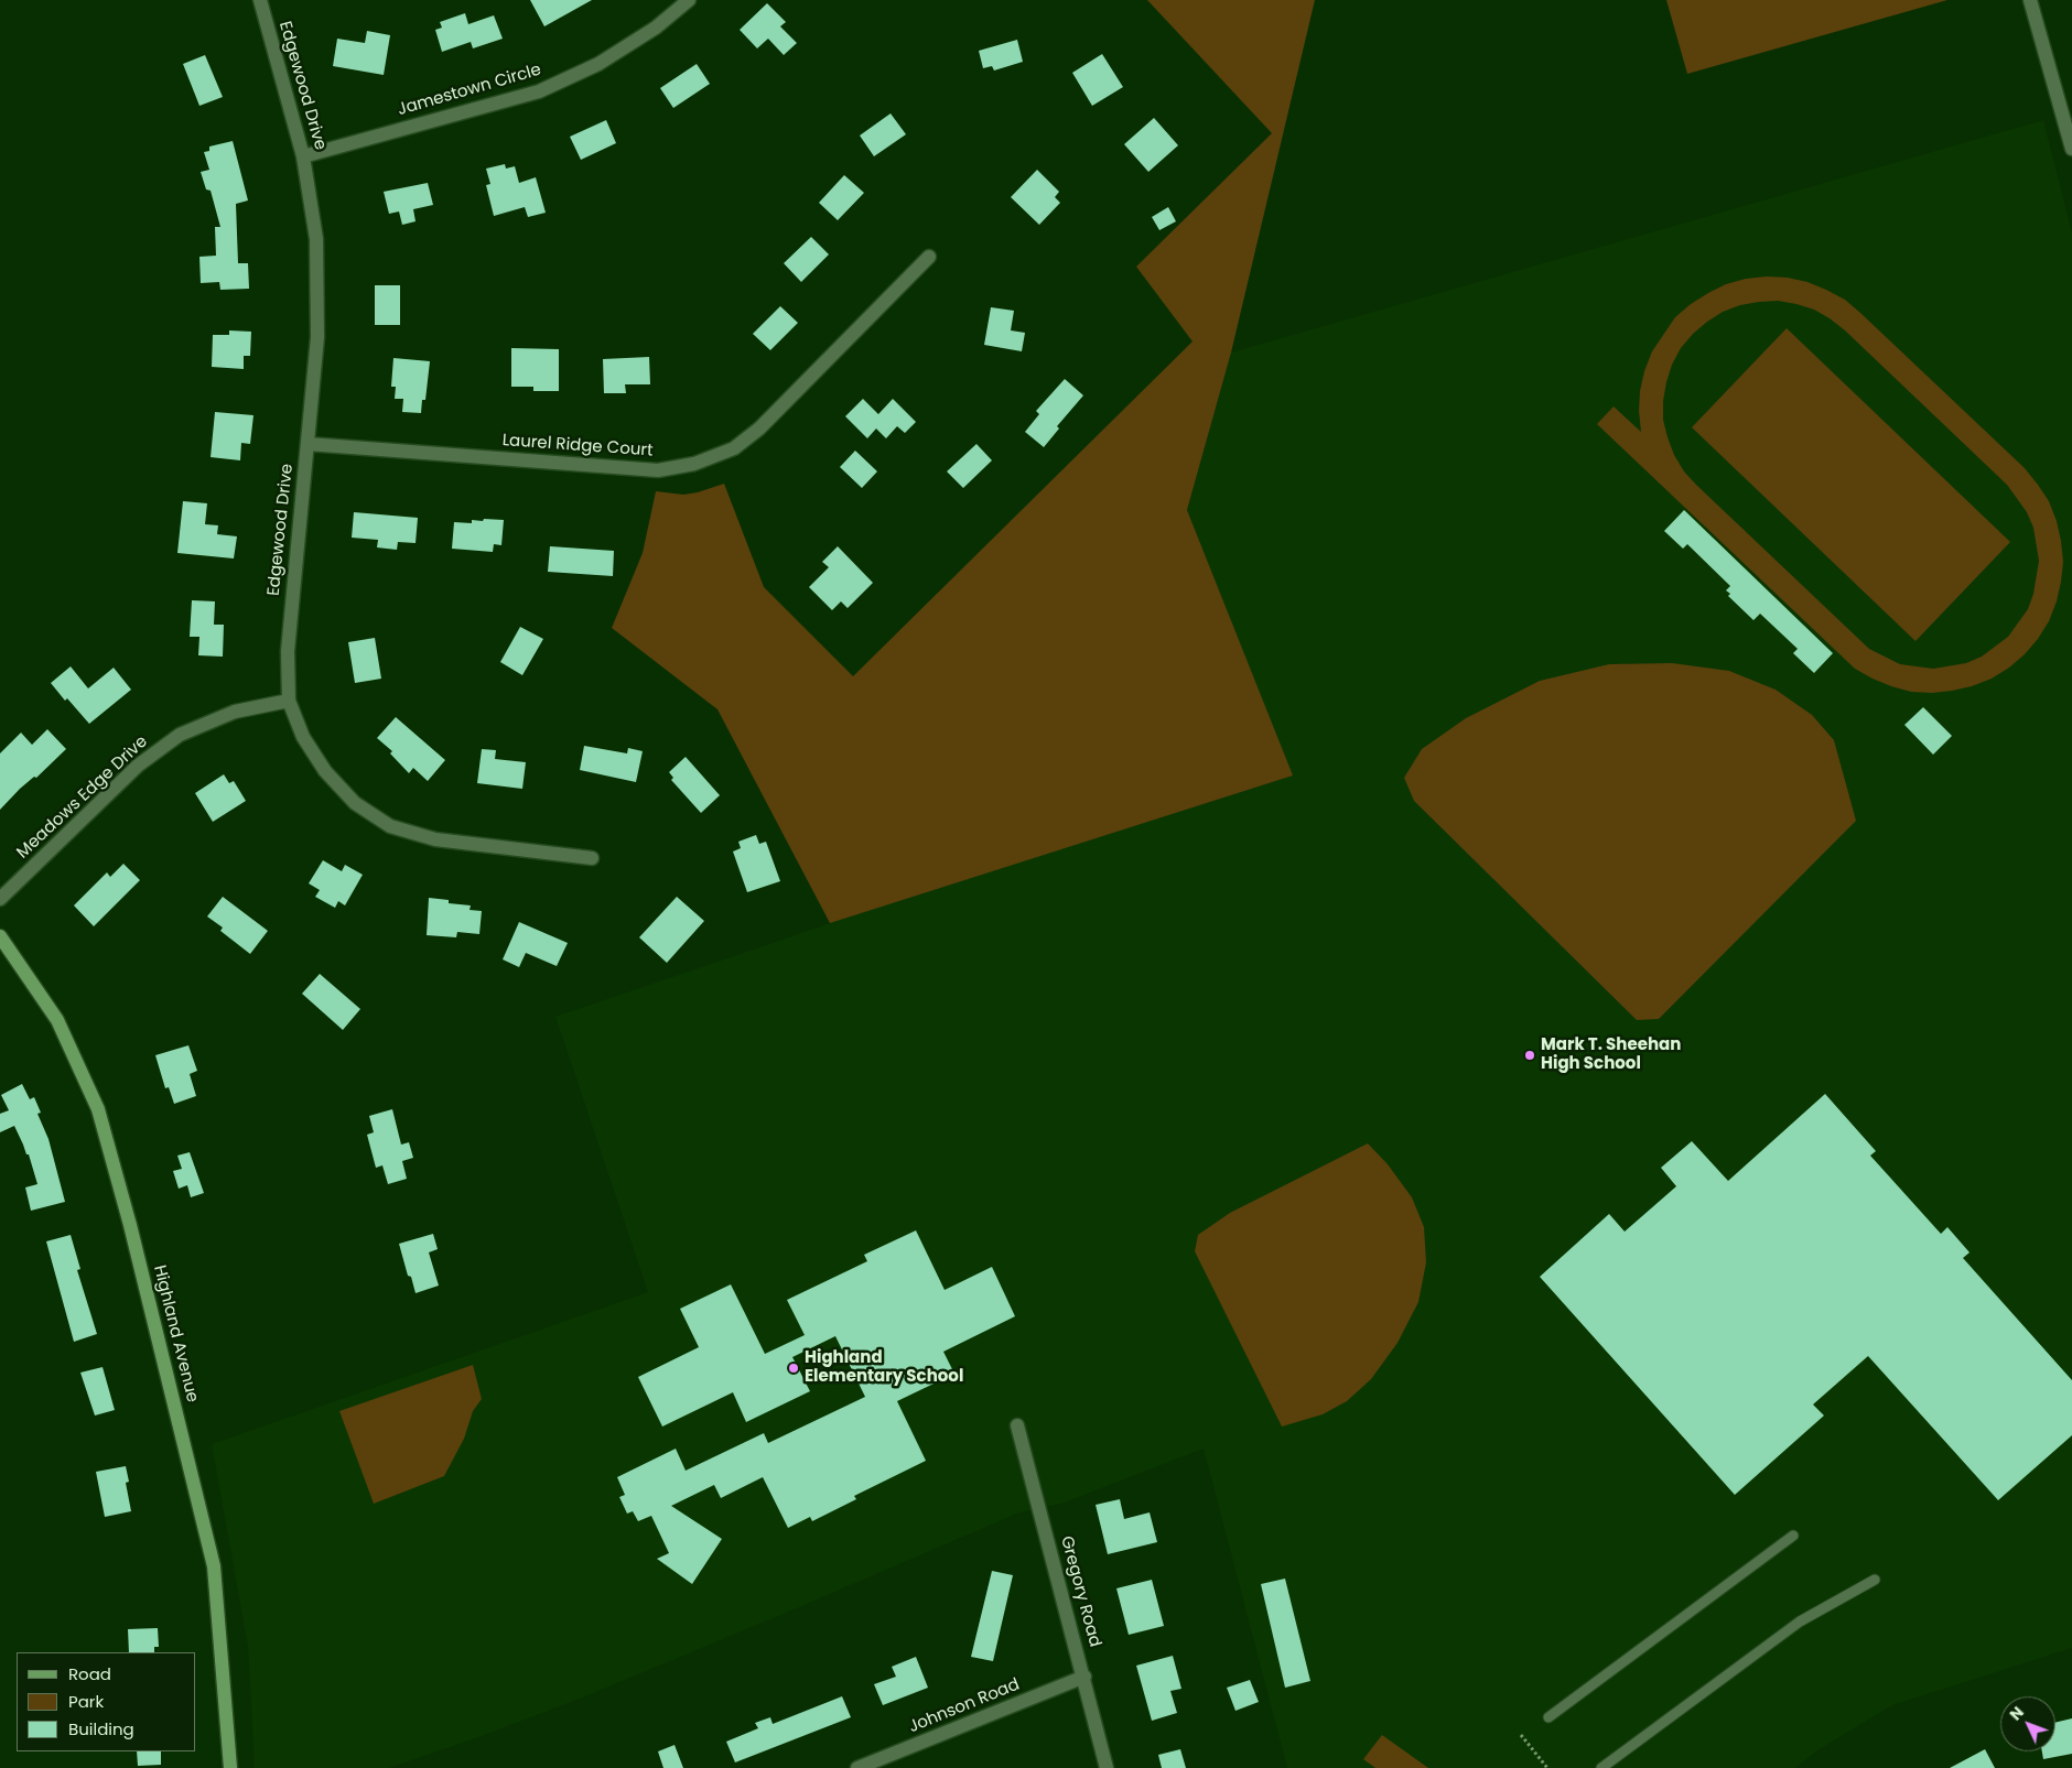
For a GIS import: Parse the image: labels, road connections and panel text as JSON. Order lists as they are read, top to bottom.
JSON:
{
  "streets": {
    "street": [
      "Edgewood Drive",
      "Jamestown Circle",
      "Laurel Ridge Court",
      "Meadows Edge Drive",
      "Highland Avenue",
      "Gregory Road",
      "Johnson Road"
    ]
  },
  "crossings": [
    ["Edgewood Drive", "Jamestown Circle"],
    ["Edgewood Drive", "Laurel Ridge Court"],
    ["Edgewood Drive", "Meadows Edge Drive"],
    ["Gregory Road", "Johnson Road"]
  ],
  "places": ["Mark T. Sheehan High School", "Highland Elementary School"],
  "legend": ["Road", "Park", "Building"],
  "north": "top left"
}
